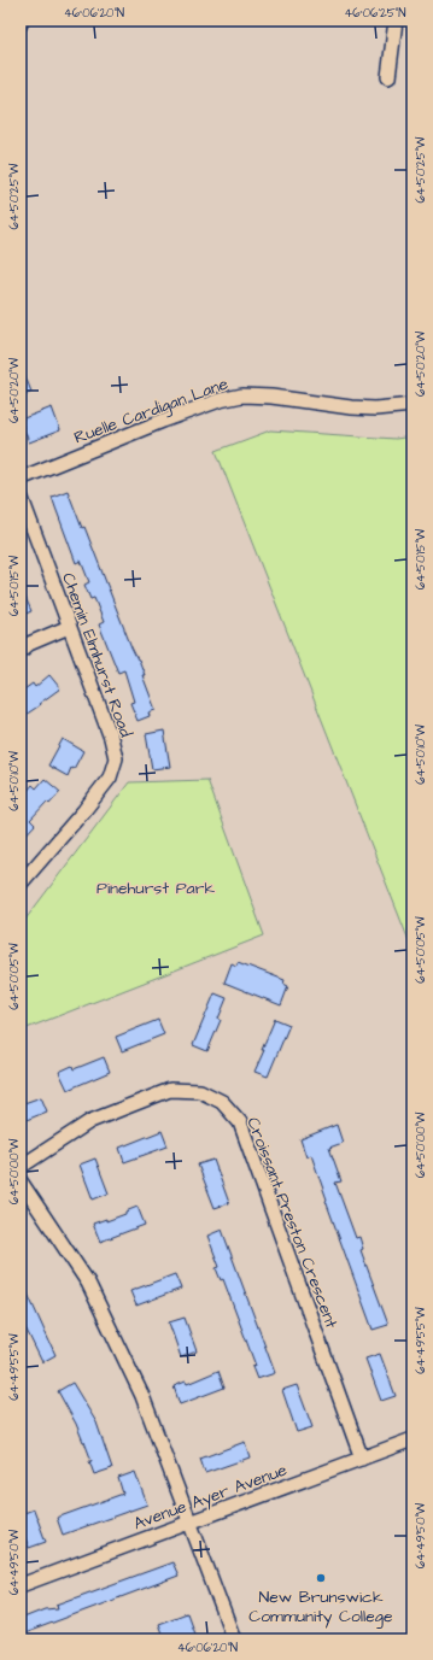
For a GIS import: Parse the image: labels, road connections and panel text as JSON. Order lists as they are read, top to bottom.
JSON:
{
  "streets": {
    "street": [
      "Ruelle Cardigan Lane",
      "Chemin Elmhurst Road",
      "Croissant Preston Crescent",
      "Avenue Ayer Avenue"
    ]
  },
  "crossings": [
    ["Croissant Preston Crescent", "Avenue Ayer Avenue"]
  ],
  "parks": ["Pinehurst Park"],
  "places": ["New Brunswick Community College"],
  "coordinates": [
    "46°06'20\"N",
    "46°06'25\"N",
    "64°50'25\"W",
    "64°50'20\"W",
    "64°50'15\"W",
    "64°50'10\"W",
    "64°50'05\"W",
    "64°50'00\"W",
    "64°49'55\"W",
    "64°49'50\"W"
  ]
}
